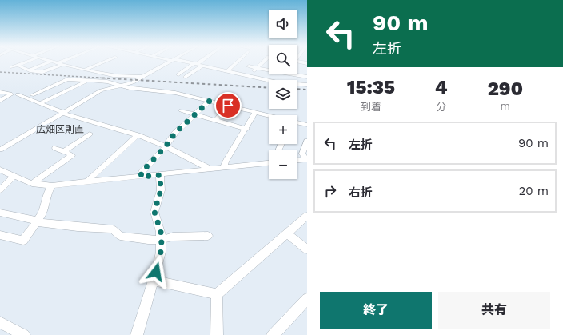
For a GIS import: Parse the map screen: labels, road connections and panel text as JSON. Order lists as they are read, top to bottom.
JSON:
{
  "districts": ["広畑区則直"],
  "page": {
    "turn": ["90 m", "左折"],
    "map_buttons": ["+", "−"],
    "eta": [
      "15:35",
      "到着",
      "4",
      "分",
      "290",
      "m"
    ],
    "list": [
      {
        "name": "左折",
        "value": "90 m"
      },
      {
        "name": "右折",
        "value": "20 m"
      }
    ],
    "buttons": ["終了", "共有"]
  }
}
